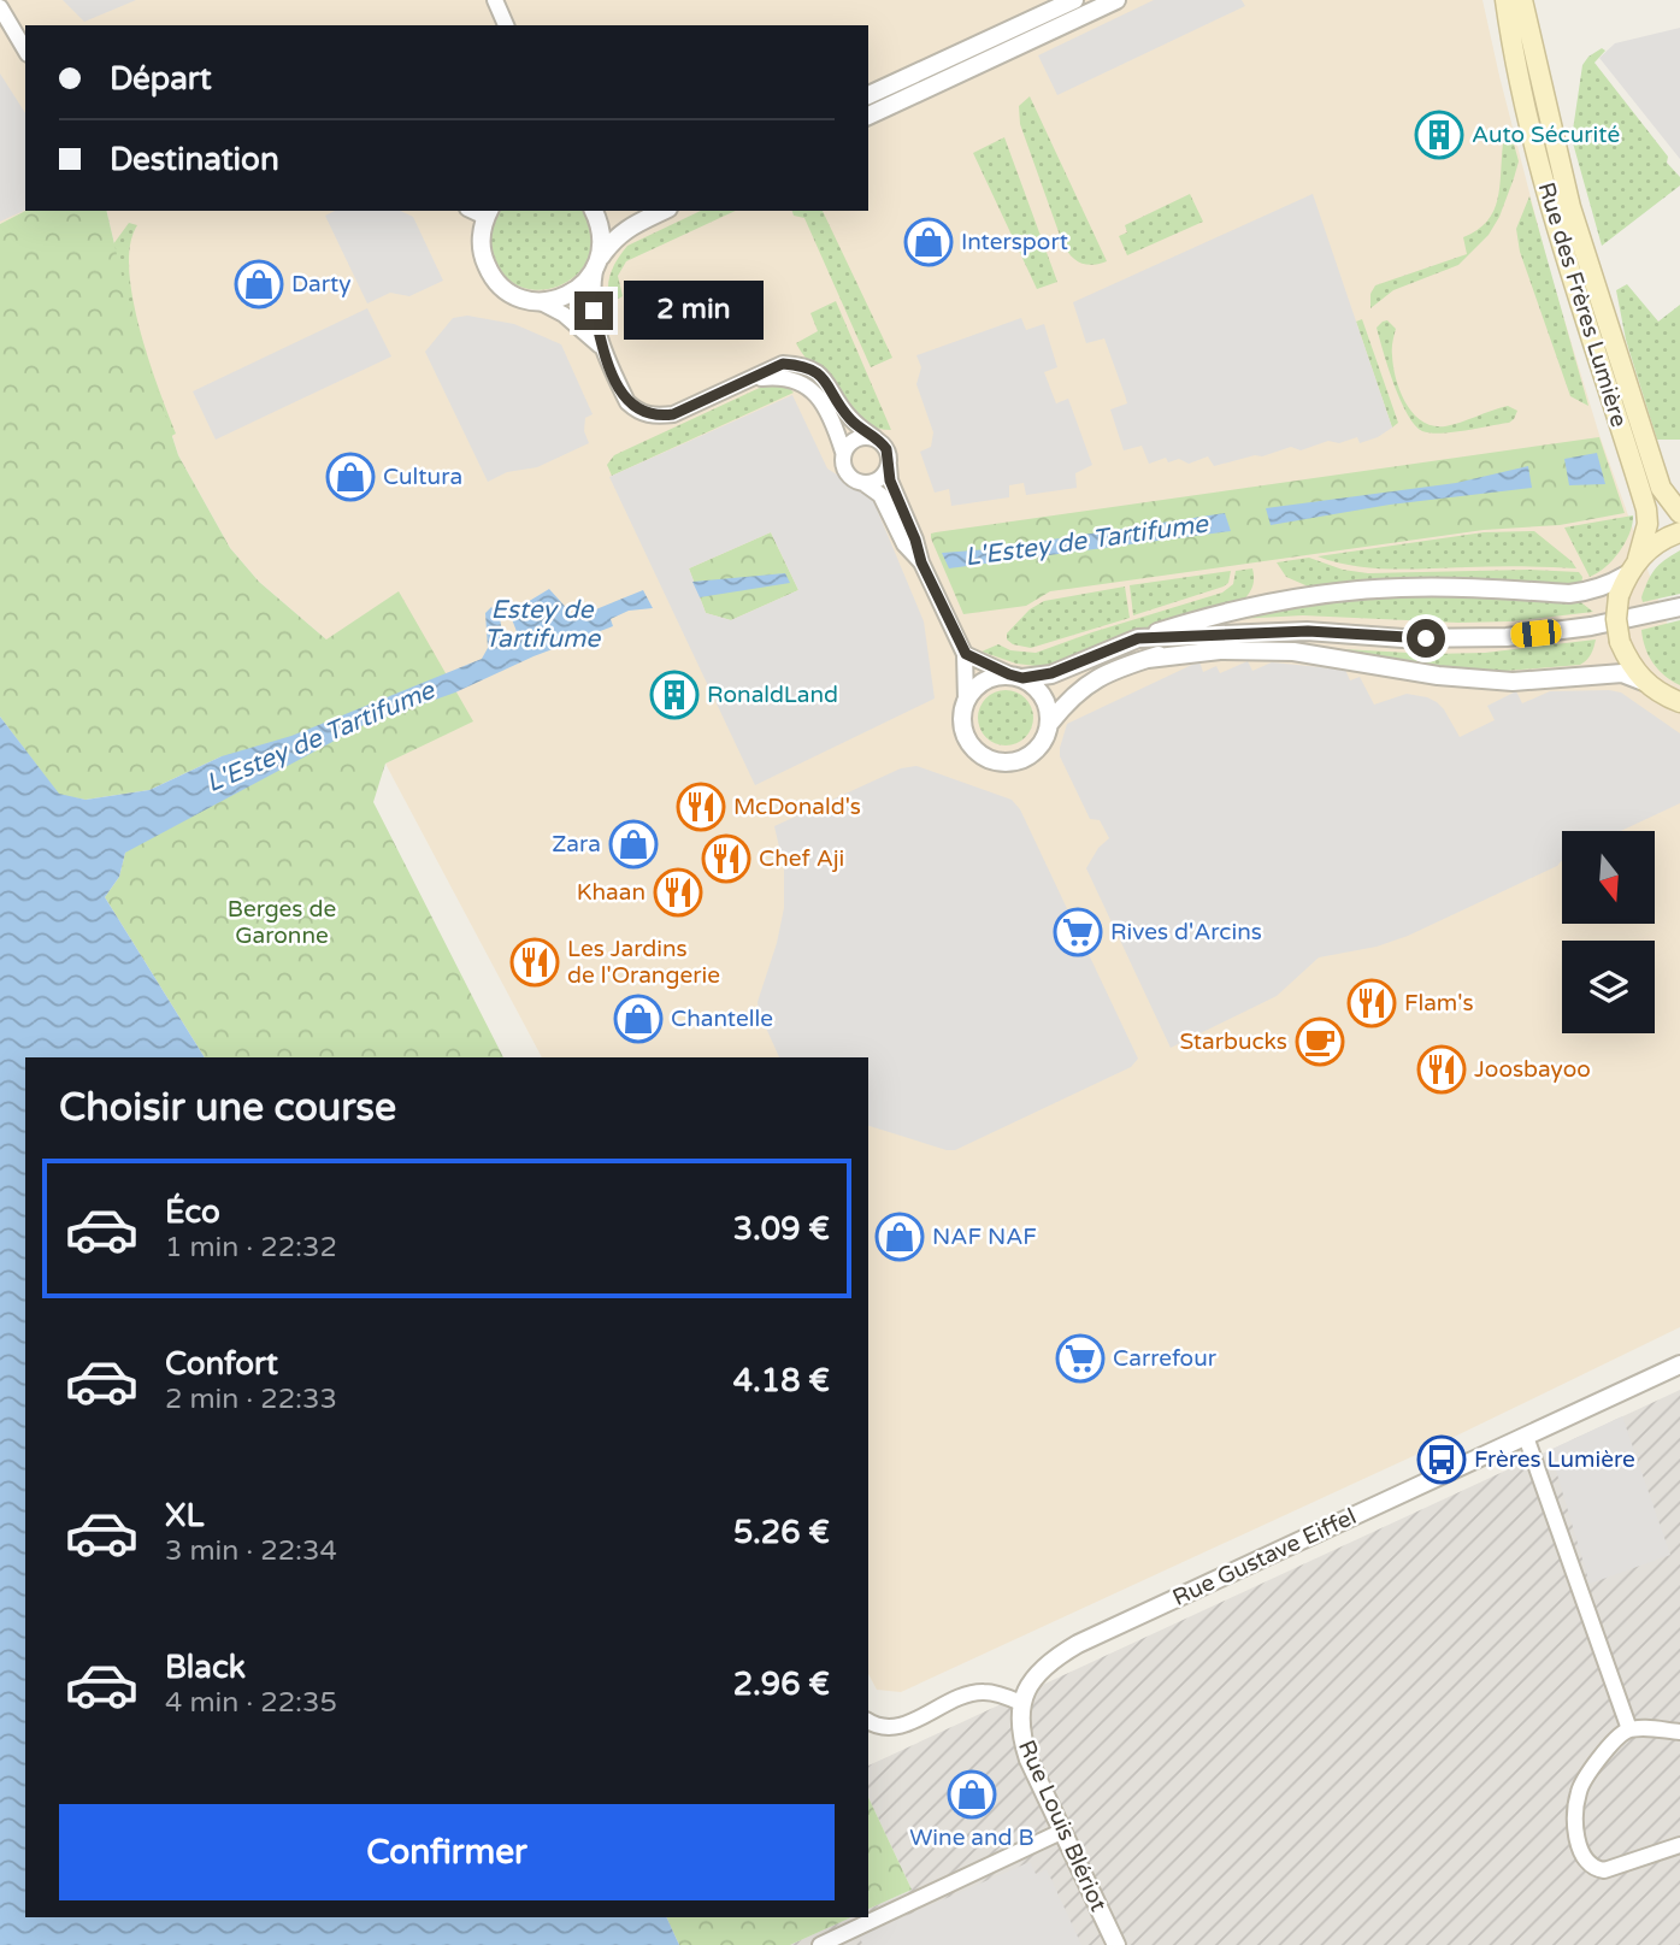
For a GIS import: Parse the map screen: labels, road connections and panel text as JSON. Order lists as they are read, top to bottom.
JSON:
{
  "streets": {
    "main road": ["Rue des Frères Lumière"],
    "street": ["Rue Gustave Eiffel", "Rue Louis Blériot"]
  },
  "crossings": [
    ["Rue Gustave Eiffel", "Rue Louis Blériot"]
  ],
  "water": ["L'Estey de Tartifume", "Estey de Tartifume"],
  "parks": ["Berges de Garonne"],
  "places": {
    "building": ["Auto Sécurité", "RonaldLand"],
    "shop": [
      "Intersport",
      "Darty",
      "Cultura",
      "Zara",
      "Chantelle",
      "NAF NAF",
      "Wine and B"
    ],
    "restaurant": [
      "McDonald's",
      "Chef Aji",
      "Khaan",
      "Les Jardins de l'Orangerie",
      "Flam's",
      "Joosbayoo"
    ],
    "supermarket": ["Rives d'Arcins", "Carrefour"],
    "cafe": ["Starbucks"],
    "bus stop": ["Frères Lumière"]
  },
  "north": "bottom",
  "page": {
    "banner": ["Départ", "Destination"],
    "bubble": "2 min",
    "heading": "Choisir une course",
    "list": [
      {
        "name": "Éco",
        "note": "1 min · 22:32",
        "value": "3.09 €"
      },
      {
        "name": "Confort",
        "note": "2 min · 22:33",
        "value": "4.18 €"
      },
      {
        "name": "XL",
        "note": "3 min · 22:34",
        "value": "5.26 €"
      },
      {
        "name": "Black",
        "note": "4 min · 22:35",
        "value": "2.96 €"
      }
    ],
    "buttons": "Confirmer"
  }
}
